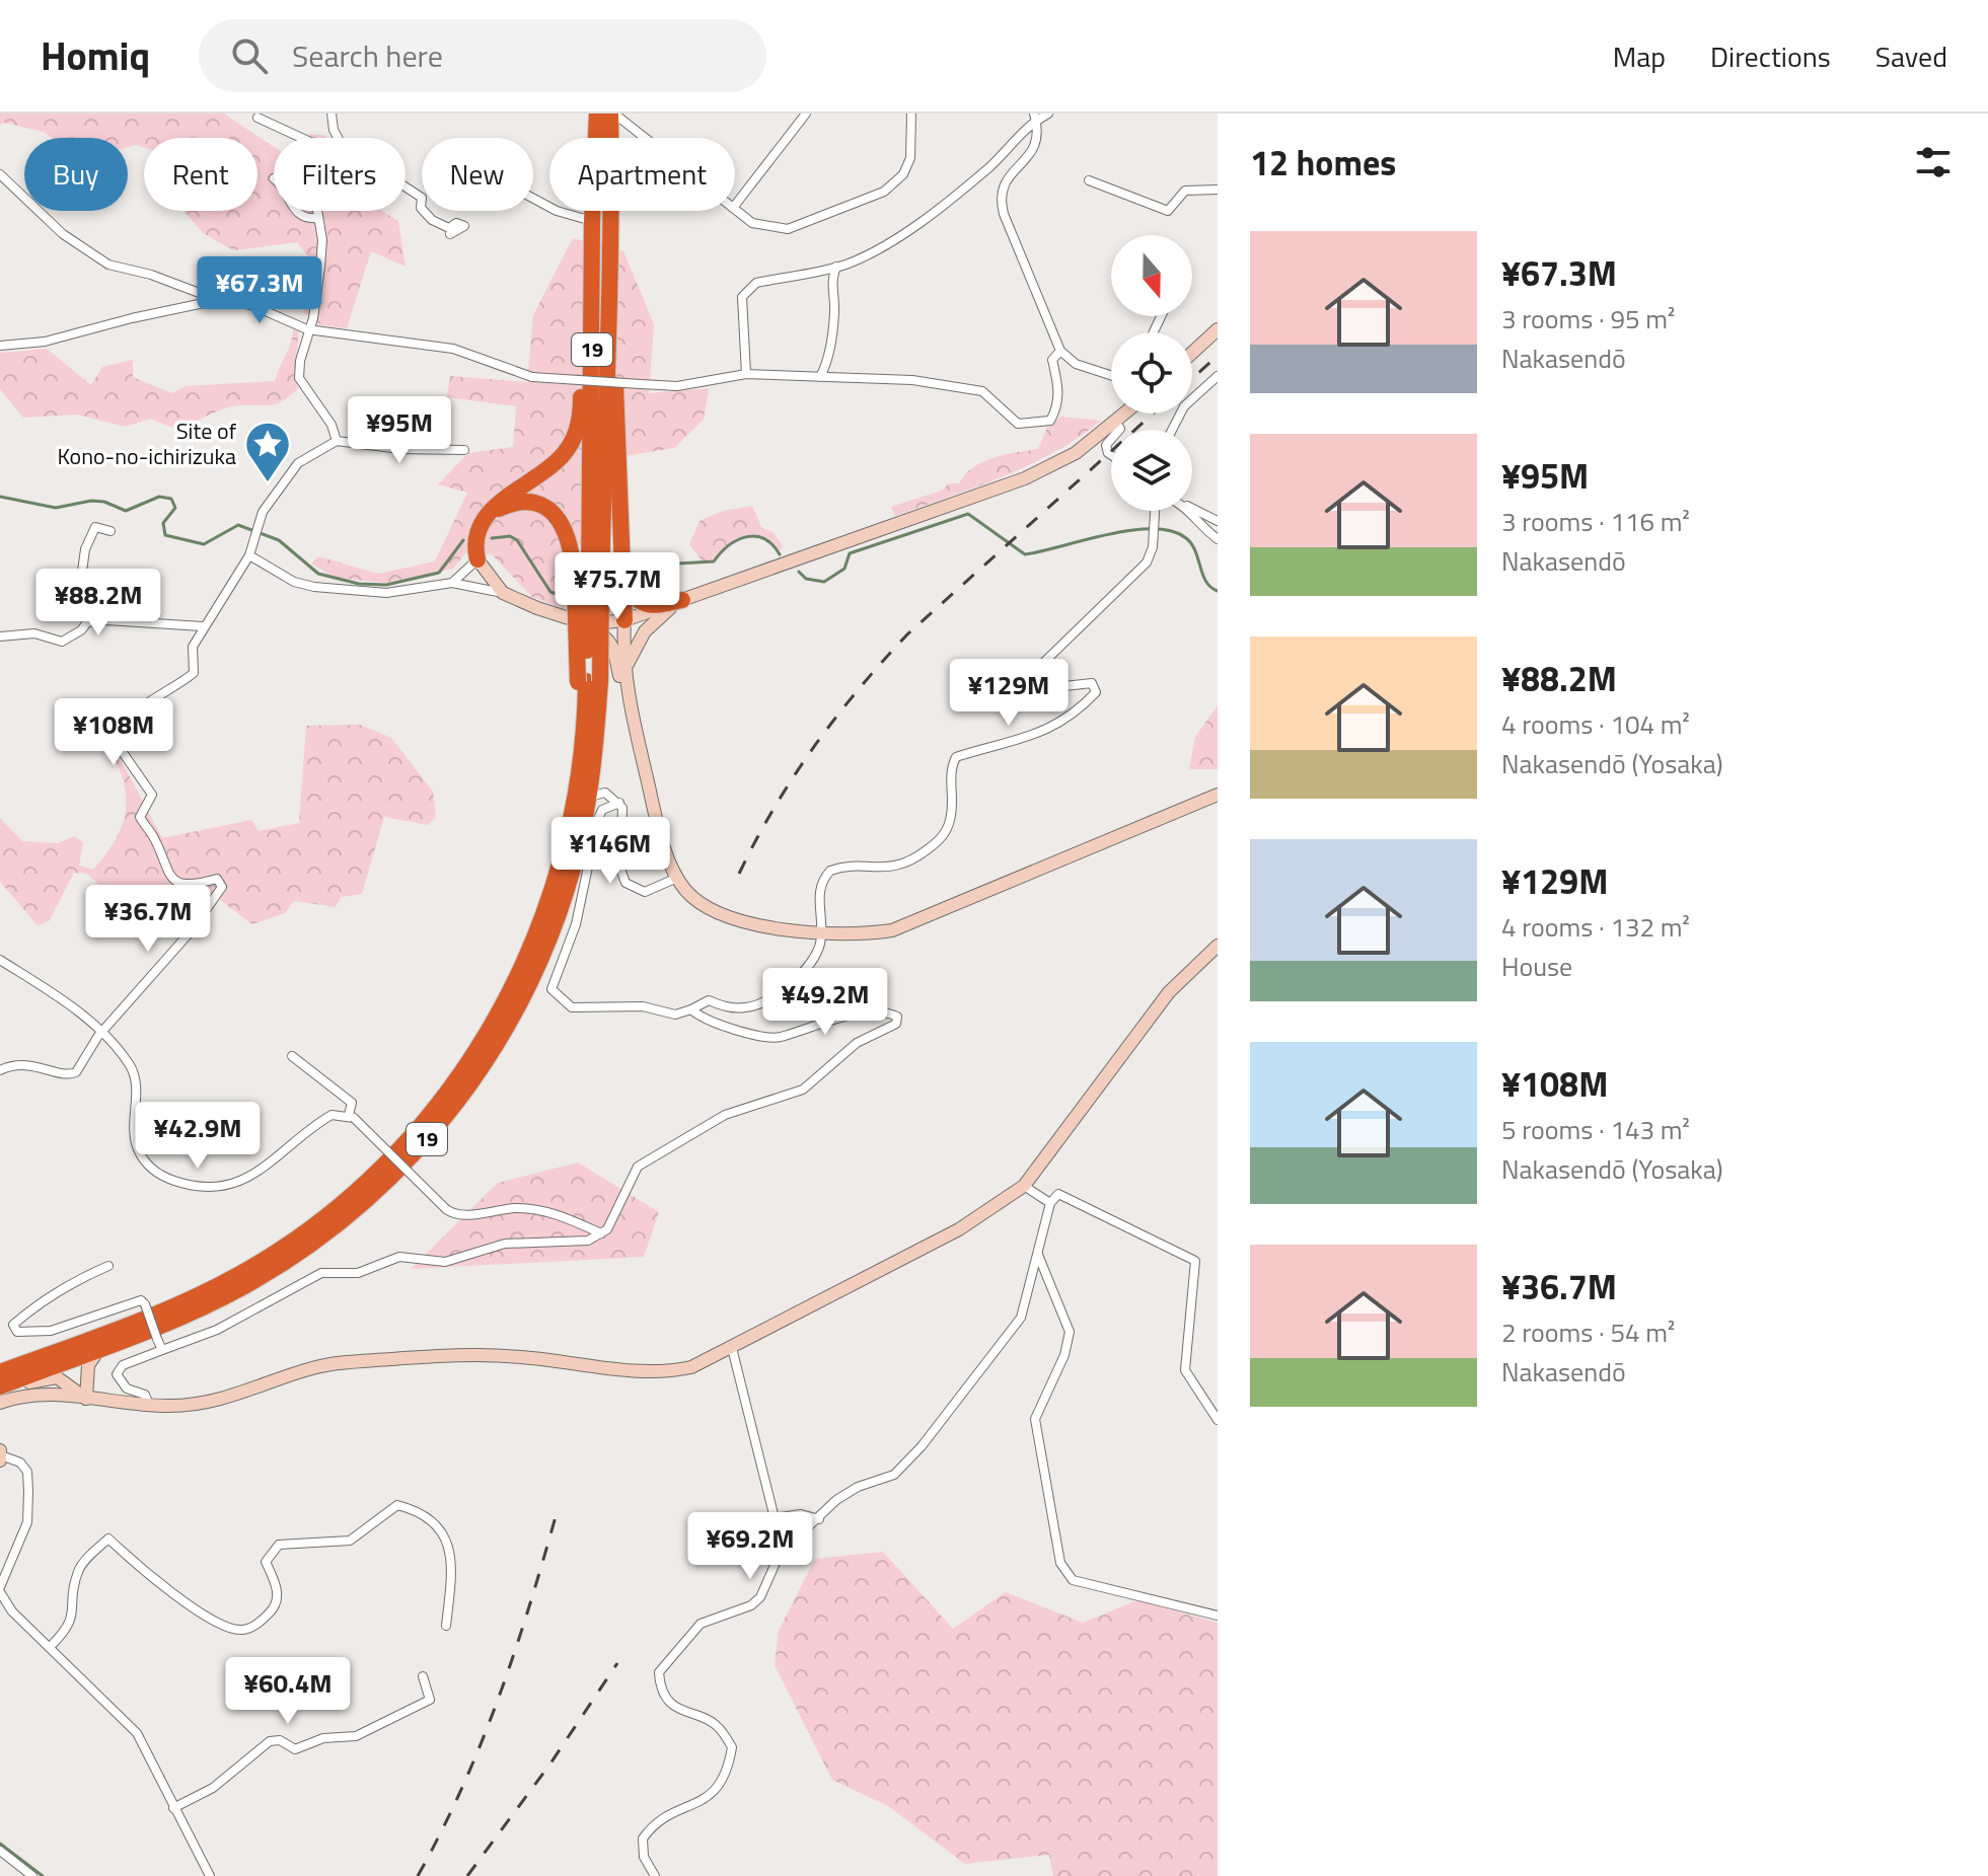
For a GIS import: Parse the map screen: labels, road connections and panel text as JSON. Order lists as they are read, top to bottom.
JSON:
{
  "streets": {
    "highway": ["19"]
  },
  "places": {
    "place": ["Site of Kono-no-ichirizuka"]
  },
  "north": "bottom",
  "page": {
    "header": "Homiq",
    "search": "Search here",
    "nav": ["Map", "Directions", "Saved"],
    "heading": "12 homes",
    "chip": [
      "Buy",
      "Rent",
      "Filters",
      "New",
      "Apartment"
    ],
    "list": [
      {
        "name": "¥67.3M",
        "note": "3 rooms · 95 m² · Nakasendō"
      },
      {
        "name": "¥95M",
        "note": "3 rooms · 116 m² · Nakasendō"
      },
      {
        "name": "¥88.2M",
        "note": "4 rooms · 104 m² · Nakasendō (Yosaka)"
      },
      {
        "name": "¥129M",
        "note": "4 rooms · 132 m² · House"
      },
      {
        "name": "¥108M",
        "note": "5 rooms · 143 m² · Nakasendō (Yosaka)"
      },
      {
        "name": "¥36.7M",
        "note": "2 rooms · 54 m² · Nakasendō"
      }
    ],
    "price": [
      "¥67.3M",
      "¥95M",
      "¥75.7M",
      "¥88.2M",
      "¥129M",
      "¥108M",
      "¥146M",
      "¥36.7M",
      "¥49.2M",
      "¥42.9M",
      "¥69.2M",
      "¥60.4M"
    ]
  }
}
